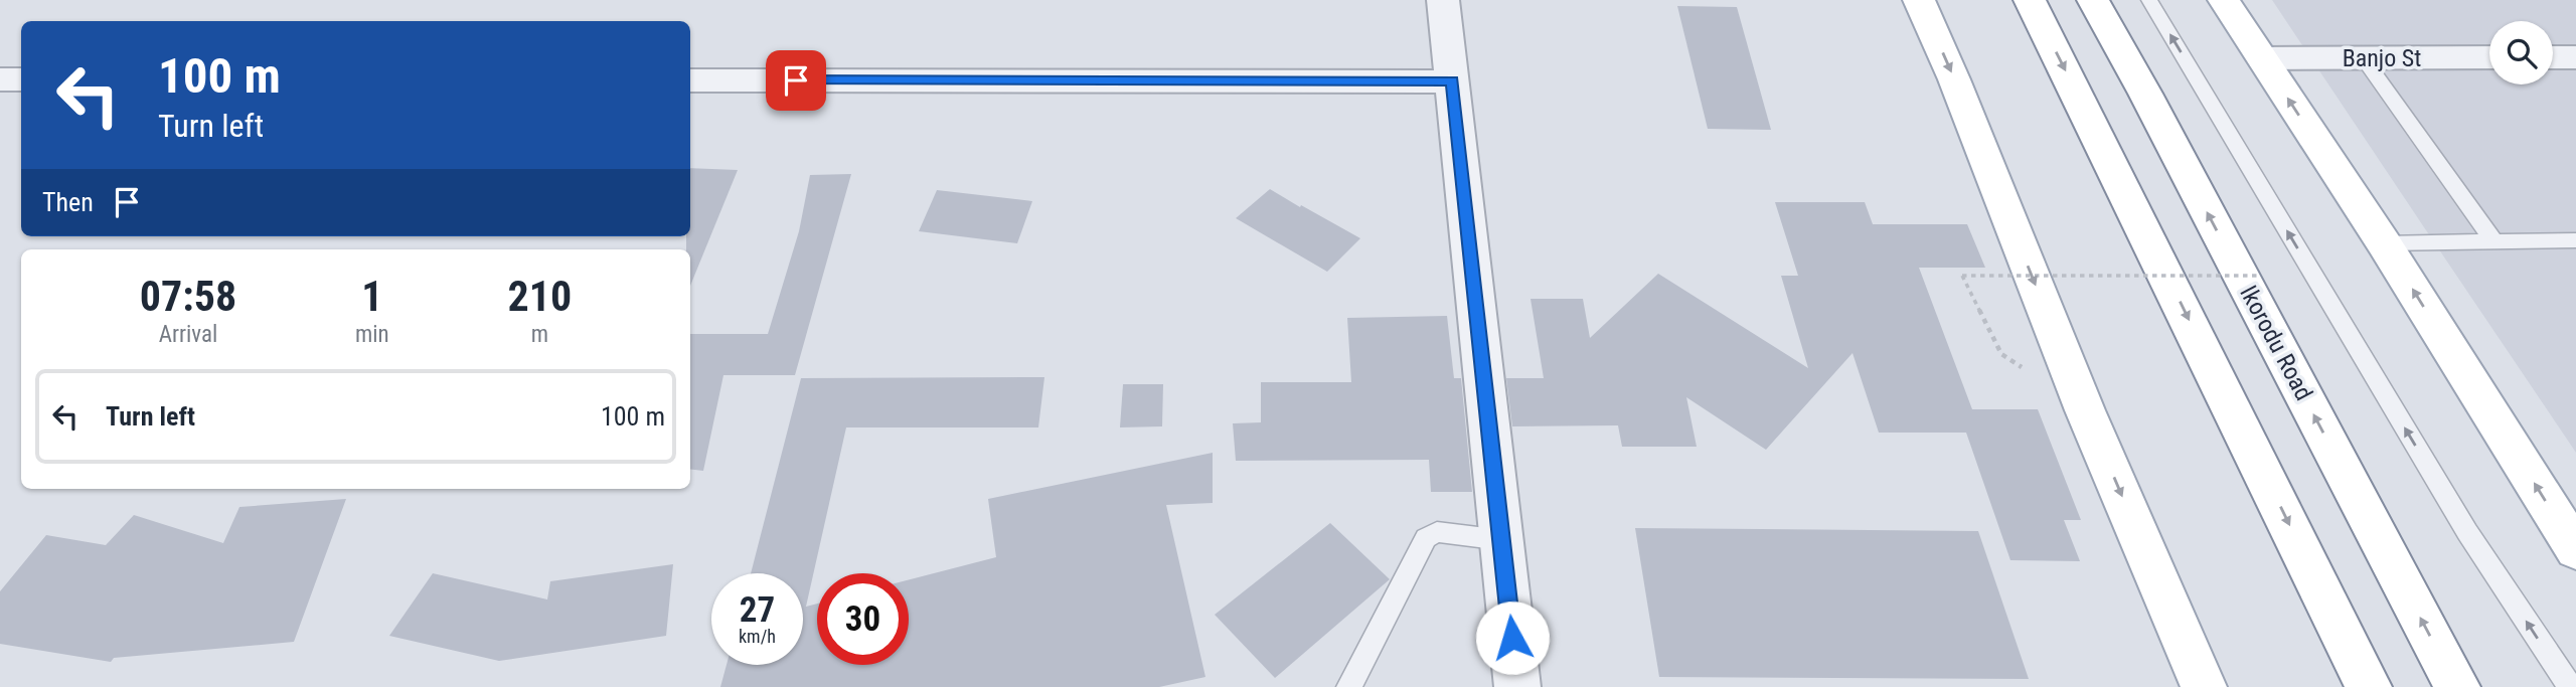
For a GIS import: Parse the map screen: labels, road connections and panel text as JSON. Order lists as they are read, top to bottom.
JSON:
{
  "streets": {
    "main road": ["Ikorodu Road"],
    "street": ["Banjo St"]
  },
  "page": {
    "turn": ["100 m", "Turn left"],
    "then": "Then",
    "eta": [
      "07:58",
      "Arrival",
      "1",
      "min",
      "210",
      "m"
    ],
    "list": [
      {
        "name": "Turn left",
        "value": "100 m"
      }
    ],
    "speed": "27 km/h",
    "limit": "30"
  }
}
